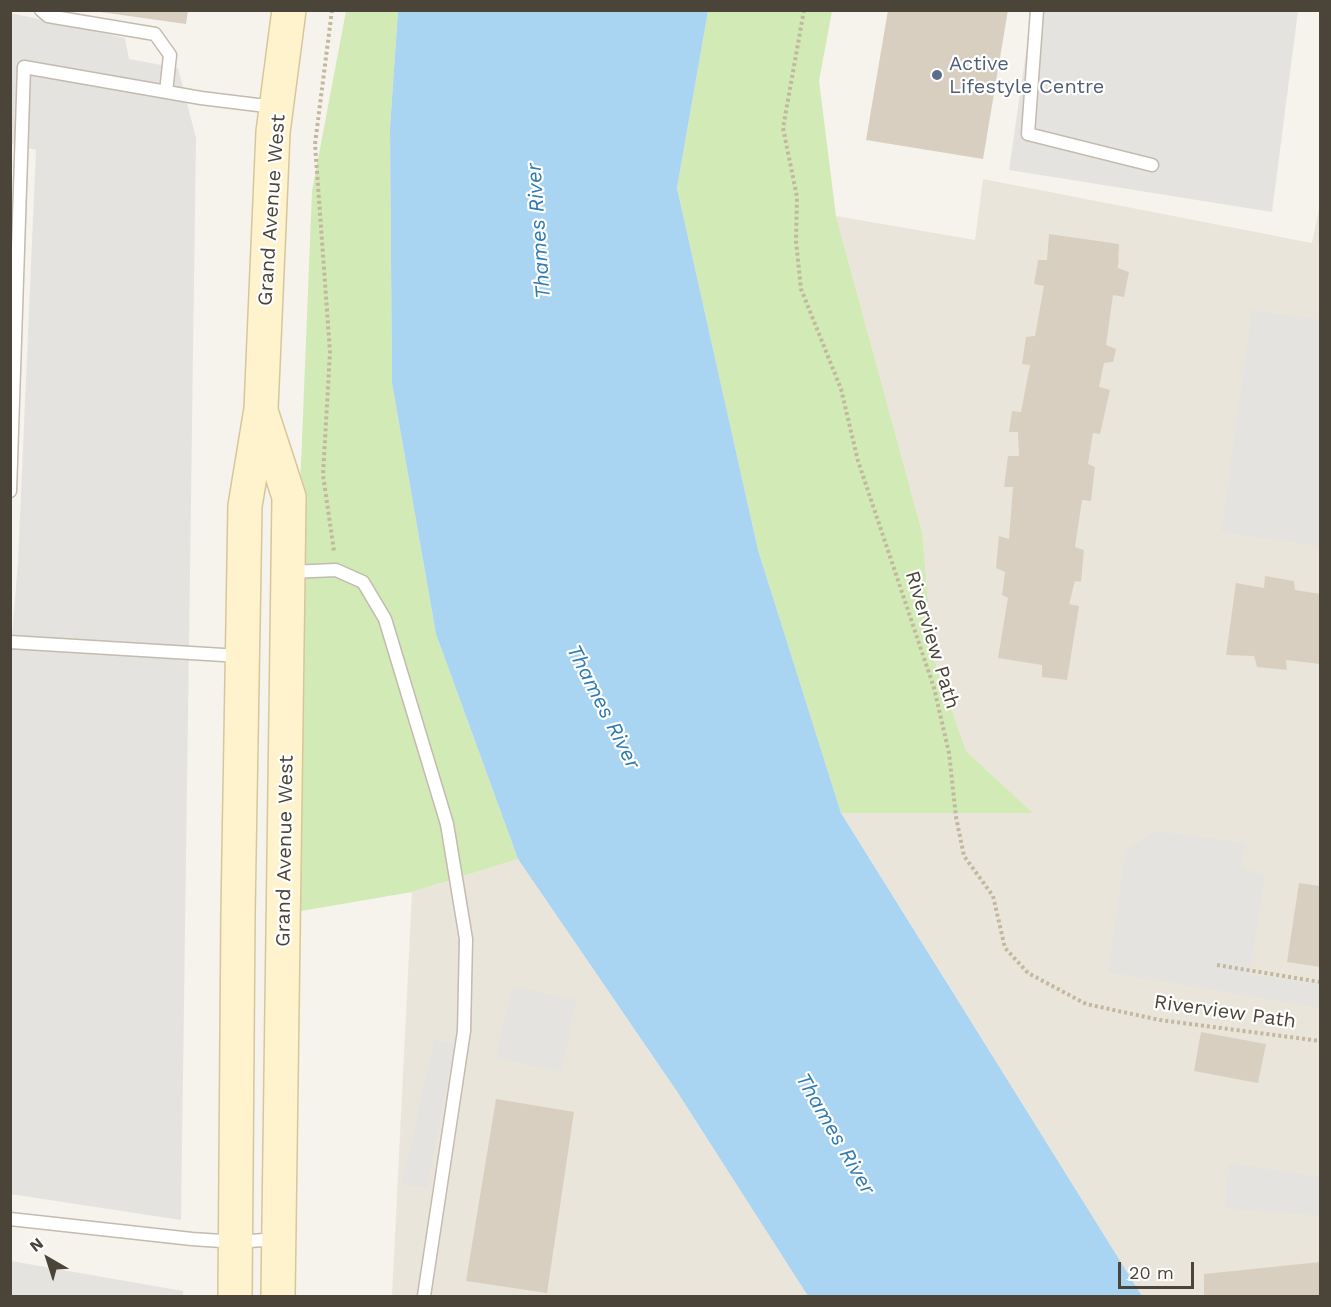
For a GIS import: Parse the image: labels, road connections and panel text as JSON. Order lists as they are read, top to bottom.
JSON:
{
  "streets": {
    "main road": ["Grand Avenue West"],
    "path": ["Riverview Path"]
  },
  "water": ["Thames River"],
  "places": ["Active Lifestyle Centre"],
  "scale_bar": "20 m",
  "north": "top left"
}
